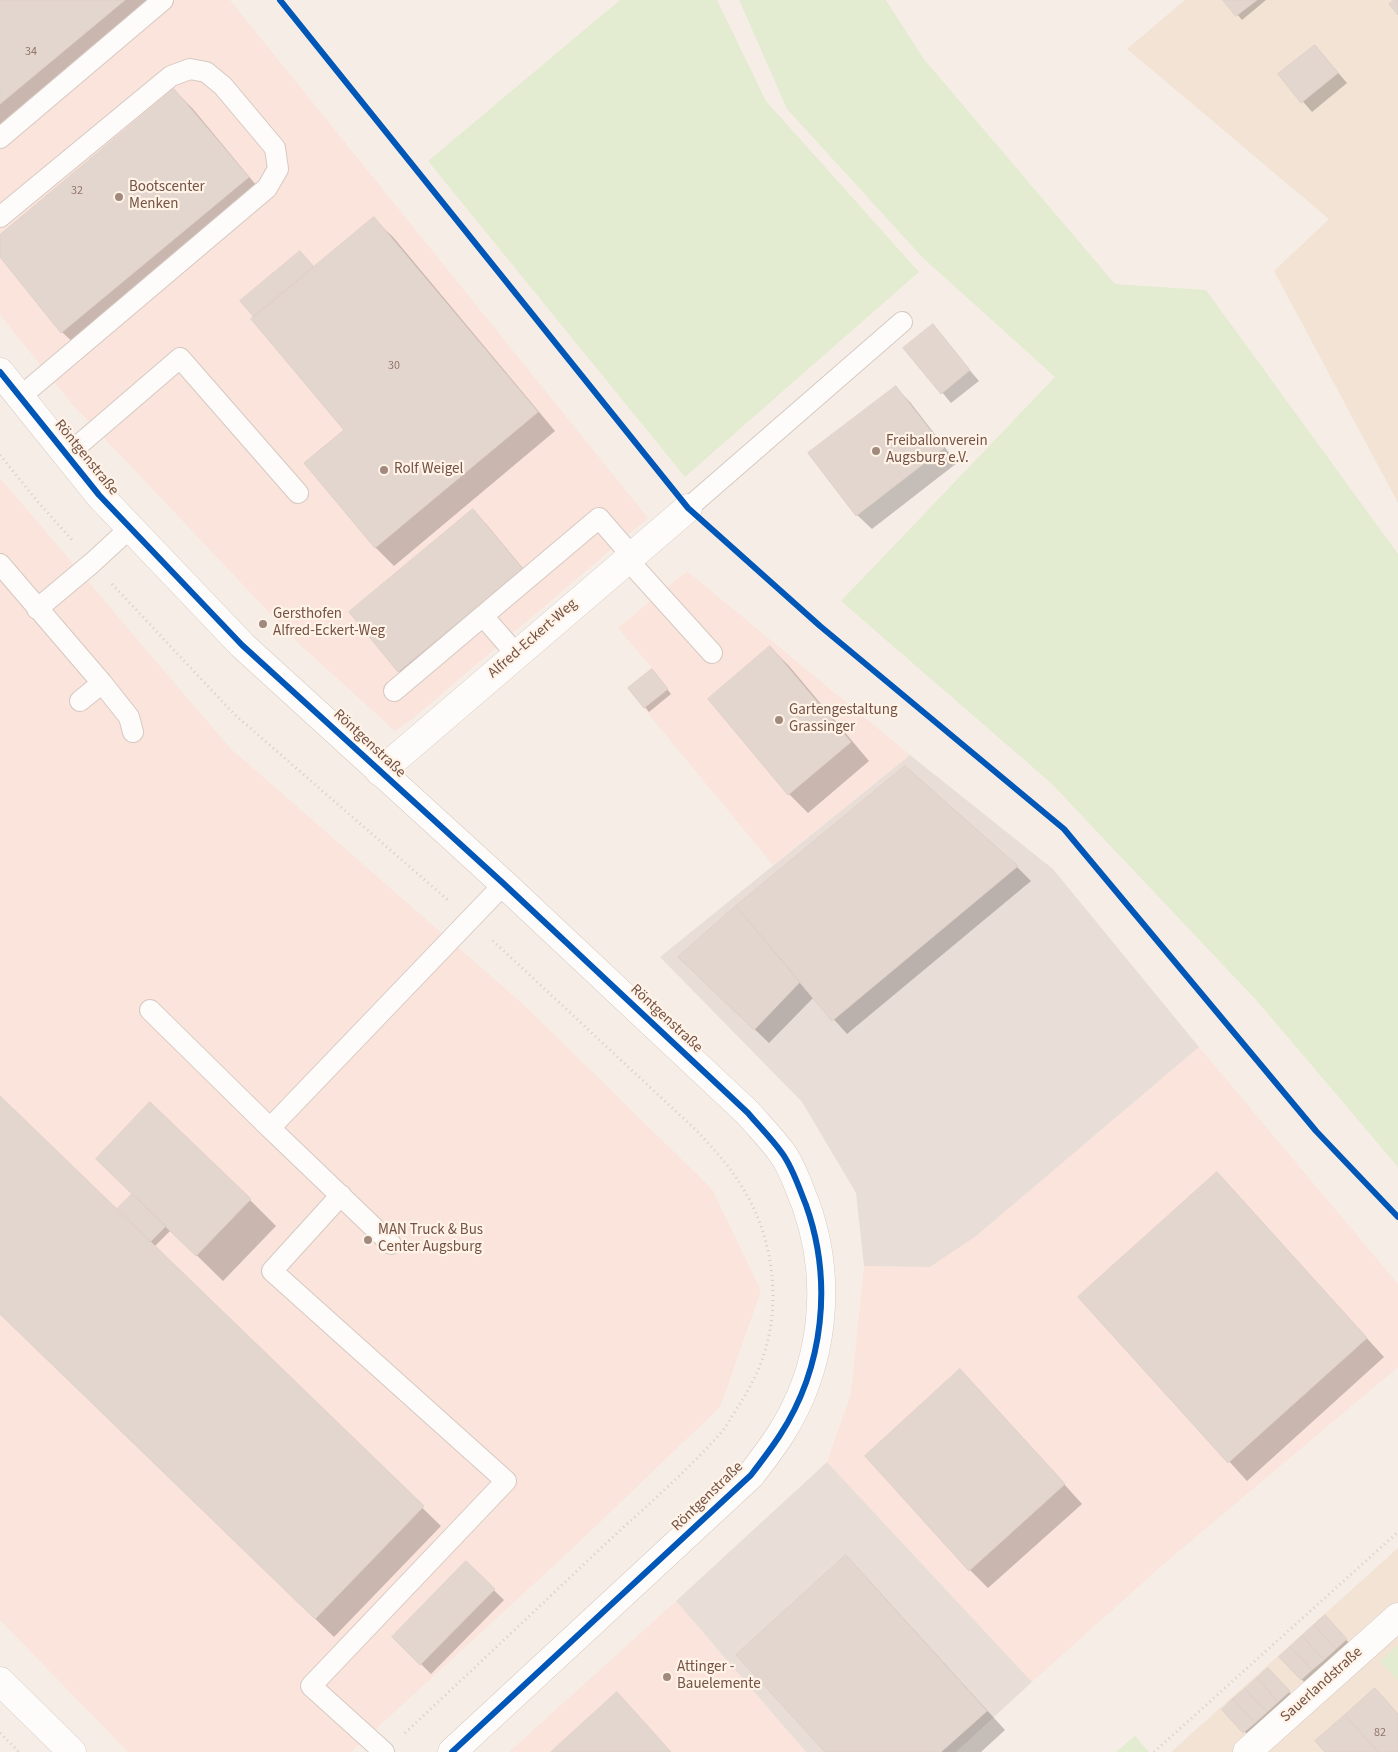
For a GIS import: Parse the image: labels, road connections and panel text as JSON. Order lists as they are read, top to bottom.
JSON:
{
  "streets": {
    "street": ["Röntgenstraße", "Alfred-Eckert-Weg", "Sauerlandstraße"]
  },
  "crossings": [
    ["Röntgenstraße", "Alfred-Eckert-Weg"]
  ],
  "places": [
    "Bootscenter Menken",
    "Freiballonverein Augsburg e.V.",
    "Rolf Weigel",
    "Gersthofen Alfred-Eckert-Weg",
    "Gartengestaltung Grassinger",
    "MAN Truck & Bus Center Augsburg",
    "Attinger - Bauelemente"
  ],
  "house_numbers": [
    "34",
    "32",
    "30",
    "82"
  ]
}
